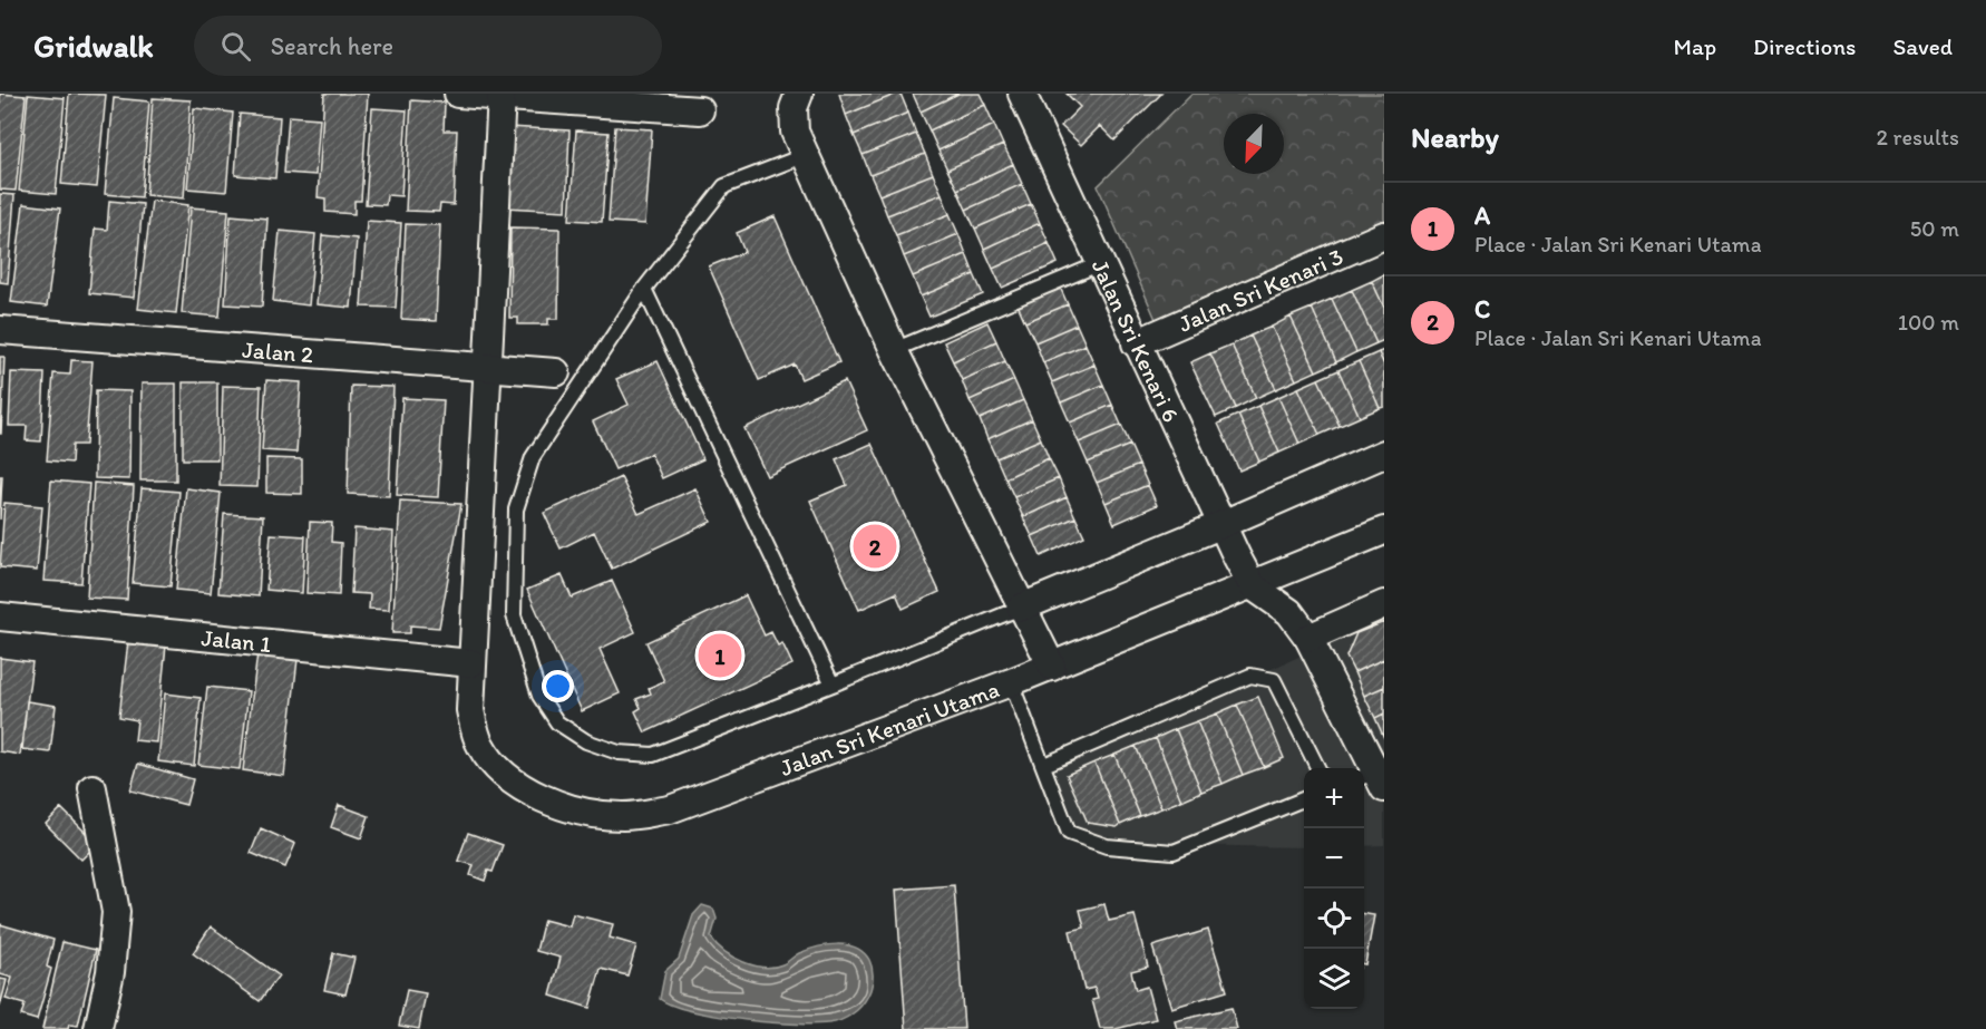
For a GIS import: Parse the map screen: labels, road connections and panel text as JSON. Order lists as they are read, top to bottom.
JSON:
{
  "streets": {
    "street": [
      "Jalan Sri Kenari 3",
      "Jalan Sri Kenari 6",
      "Jalan 2",
      "Jalan 1",
      "Jalan Sri Kenari Utama"
    ]
  },
  "crossings": [
    ["Jalan Sri Kenari 3", "Jalan Sri Kenari 6"],
    ["Jalan Sri Kenari 6", "Jalan Sri Kenari Utama"],
    ["Jalan 2", "Jalan Sri Kenari Utama"],
    ["Jalan 1", "Jalan Sri Kenari Utama"]
  ],
  "north": "bottom left",
  "page": {
    "header": "Gridwalk",
    "search": "Search here",
    "nav": ["Map", "Directions", "Saved"],
    "heading": ["Nearby", "2 results"],
    "list": [
      {
        "mark": "1",
        "name": "A",
        "note": "Place · Jalan Sri Kenari Utama",
        "value": "50 m"
      },
      {
        "mark": "2",
        "name": "C",
        "note": "Place · Jalan Sri Kenari Utama",
        "value": "100 m"
      }
    ],
    "pins": ["2", "1"],
    "map_buttons": ["+", "−"]
  }
}
